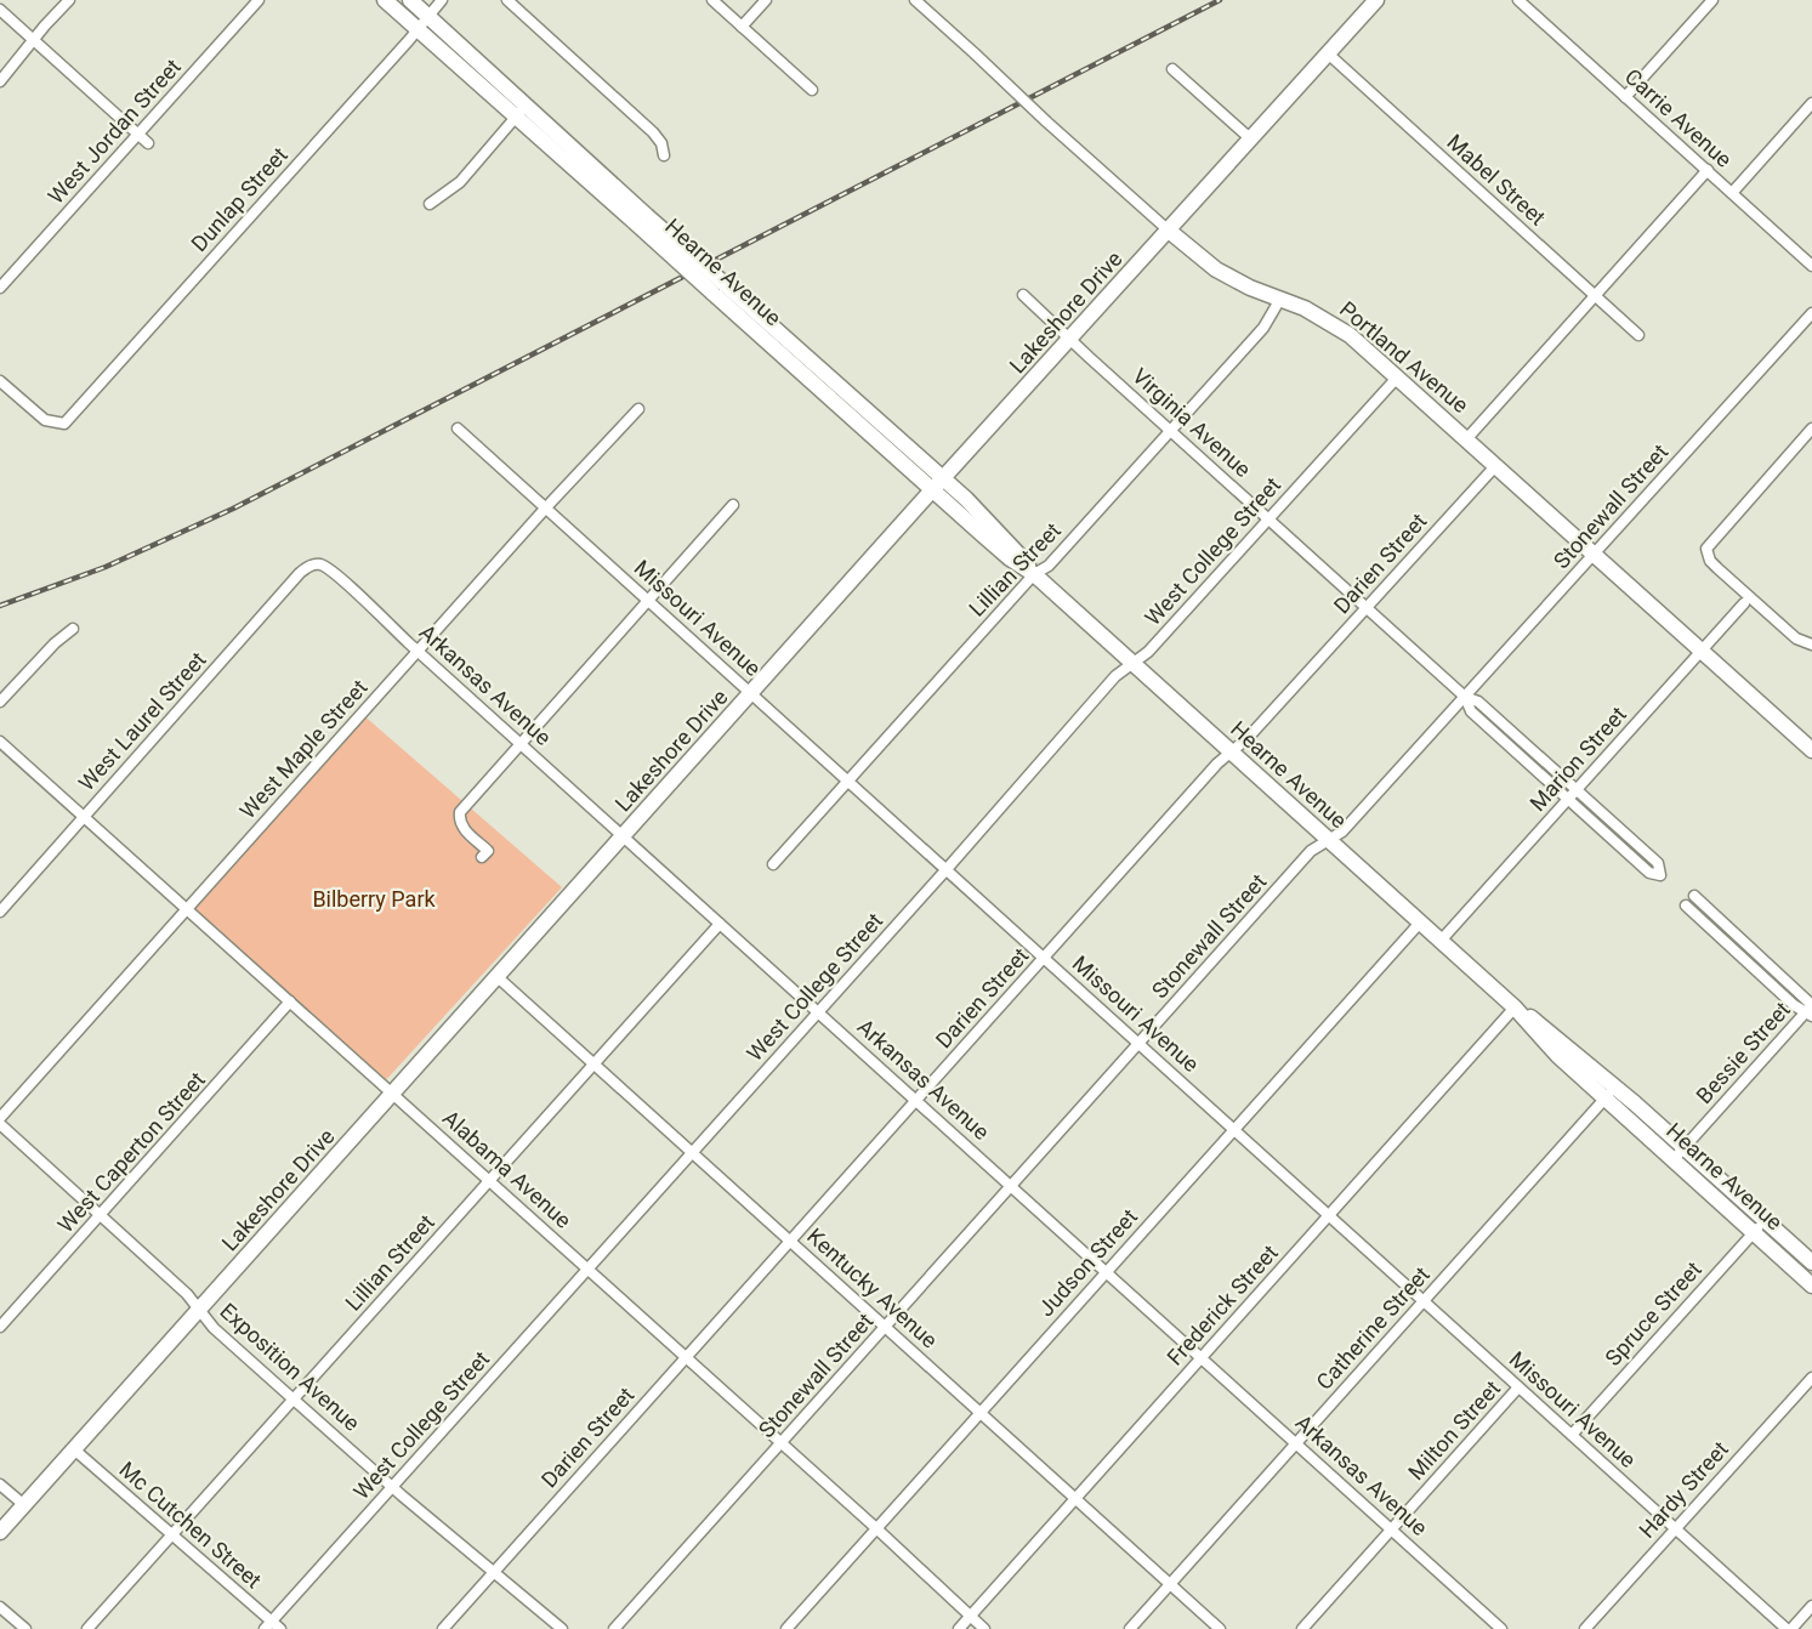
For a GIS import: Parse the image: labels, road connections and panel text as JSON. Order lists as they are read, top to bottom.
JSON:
{
  "streets": {
    "main road": ["Hearne Avenue", "Lakeshore Drive", "Portland Avenue"],
    "street": [
      "Carrie Avenue",
      "West Jordan Street",
      "Mabel Street",
      "Dunlap Street",
      "Virginia Avenue",
      "Stonewall Street",
      "West College Street",
      "Darien Street",
      "Lillian Street",
      "Missouri Avenue",
      "Arkansas Avenue",
      "West Laurel Street",
      "West Maple Street",
      "Marion Street",
      "Bessie Street",
      "West Caperton Street",
      "Alabama Avenue",
      "Judson Street",
      "Kentucky Avenue",
      "Frederick Street",
      "Spruce Street",
      "Catherine Street",
      "Exposition Avenue",
      "Milton Street",
      "Hardy Street",
      "Mc Cutchen Street"
    ]
  },
  "crossings": [
    ["Mabel Street", "Lakeshore Drive"],
    ["Dunlap Street", "Hearne Avenue"],
    ["Hearne Avenue", "Lakeshore Drive"],
    ["Hearne Avenue", "Stonewall Street"],
    ["Hearne Avenue", "West College Street"],
    ["Hearne Avenue", "Darien Street"],
    ["Hearne Avenue", "Lillian Street"],
    ["Hearne Avenue", "Marion Street"],
    ["Hearne Avenue", "Bessie Street"],
    ["Hearne Avenue", "Judson Street"],
    ["Hearne Avenue", "Frederick Street"],
    ["Hearne Avenue", "Spruce Street"],
    ["Hearne Avenue", "Catherine Street"],
    ["Lakeshore Drive", "Portland Avenue"],
    ["Lakeshore Drive", "Virginia Avenue"],
    ["Lakeshore Drive", "Missouri Avenue"],
    ["Lakeshore Drive", "Arkansas Avenue"],
    ["Lakeshore Drive", "Alabama Avenue"],
    ["Lakeshore Drive", "Kentucky Avenue"],
    ["Lakeshore Drive", "Exposition Avenue"],
    ["Lakeshore Drive", "Mc Cutchen Street"],
    ["Portland Avenue", "Stonewall Street"],
    ["Portland Avenue", "West College Street"],
    ["Portland Avenue", "Darien Street"],
    ["Portland Avenue", "Lillian Street"],
    ["Portland Avenue", "Marion Street"],
    ["Virginia Avenue", "Stonewall Street"],
    ["Virginia Avenue", "West College Street"],
    ["Virginia Avenue", "Darien Street"],
    ["Virginia Avenue", "Lillian Street"],
    ["Virginia Avenue", "Marion Street"],
    ["Stonewall Street", "Missouri Avenue"],
    ["Stonewall Street", "Arkansas Avenue"],
    ["Stonewall Street", "Alabama Avenue"],
    ["Stonewall Street", "Kentucky Avenue"],
    ["West College Street", "Missouri Avenue"],
    ["West College Street", "Arkansas Avenue"],
    ["West College Street", "Alabama Avenue"],
    ["West College Street", "Kentucky Avenue"],
    ["West College Street", "Exposition Avenue"],
    ["West College Street", "Mc Cutchen Street"],
    ["Darien Street", "Missouri Avenue"],
    ["Darien Street", "Arkansas Avenue"],
    ["Darien Street", "Alabama Avenue"],
    ["Darien Street", "Kentucky Avenue"],
    ["Darien Street", "Exposition Avenue"],
    ["Lillian Street", "Missouri Avenue"],
    ["Lillian Street", "Arkansas Avenue"],
    ["Lillian Street", "Alabama Avenue"],
    ["Lillian Street", "Kentucky Avenue"],
    ["Lillian Street", "Exposition Avenue"],
    ["Lillian Street", "Mc Cutchen Street"],
    ["Missouri Avenue", "West Maple Street"],
    ["Missouri Avenue", "Judson Street"],
    ["Missouri Avenue", "Frederick Street"],
    ["Missouri Avenue", "Spruce Street"],
    ["Missouri Avenue", "Catherine Street"],
    ["Missouri Avenue", "Milton Street"],
    ["Missouri Avenue", "Hardy Street"],
    ["Arkansas Avenue", "West Laurel Street"],
    ["Arkansas Avenue", "West Maple Street"],
    ["Arkansas Avenue", "Judson Street"],
    ["Arkansas Avenue", "Frederick Street"],
    ["Arkansas Avenue", "Catherine Street"],
    ["Arkansas Avenue", "Milton Street"],
    ["West Laurel Street", "Alabama Avenue"],
    ["West Maple Street", "Alabama Avenue"],
    ["West Caperton Street", "Alabama Avenue"],
    ["West Caperton Street", "Exposition Avenue"],
    ["Alabama Avenue", "Judson Street"],
    ["Alabama Avenue", "Frederick Street"],
    ["Judson Street", "Kentucky Avenue"],
    ["Kentucky Avenue", "Frederick Street"],
    ["Kentucky Avenue", "Catherine Street"]
  ],
  "parks": ["Bilberry Park"]
}
